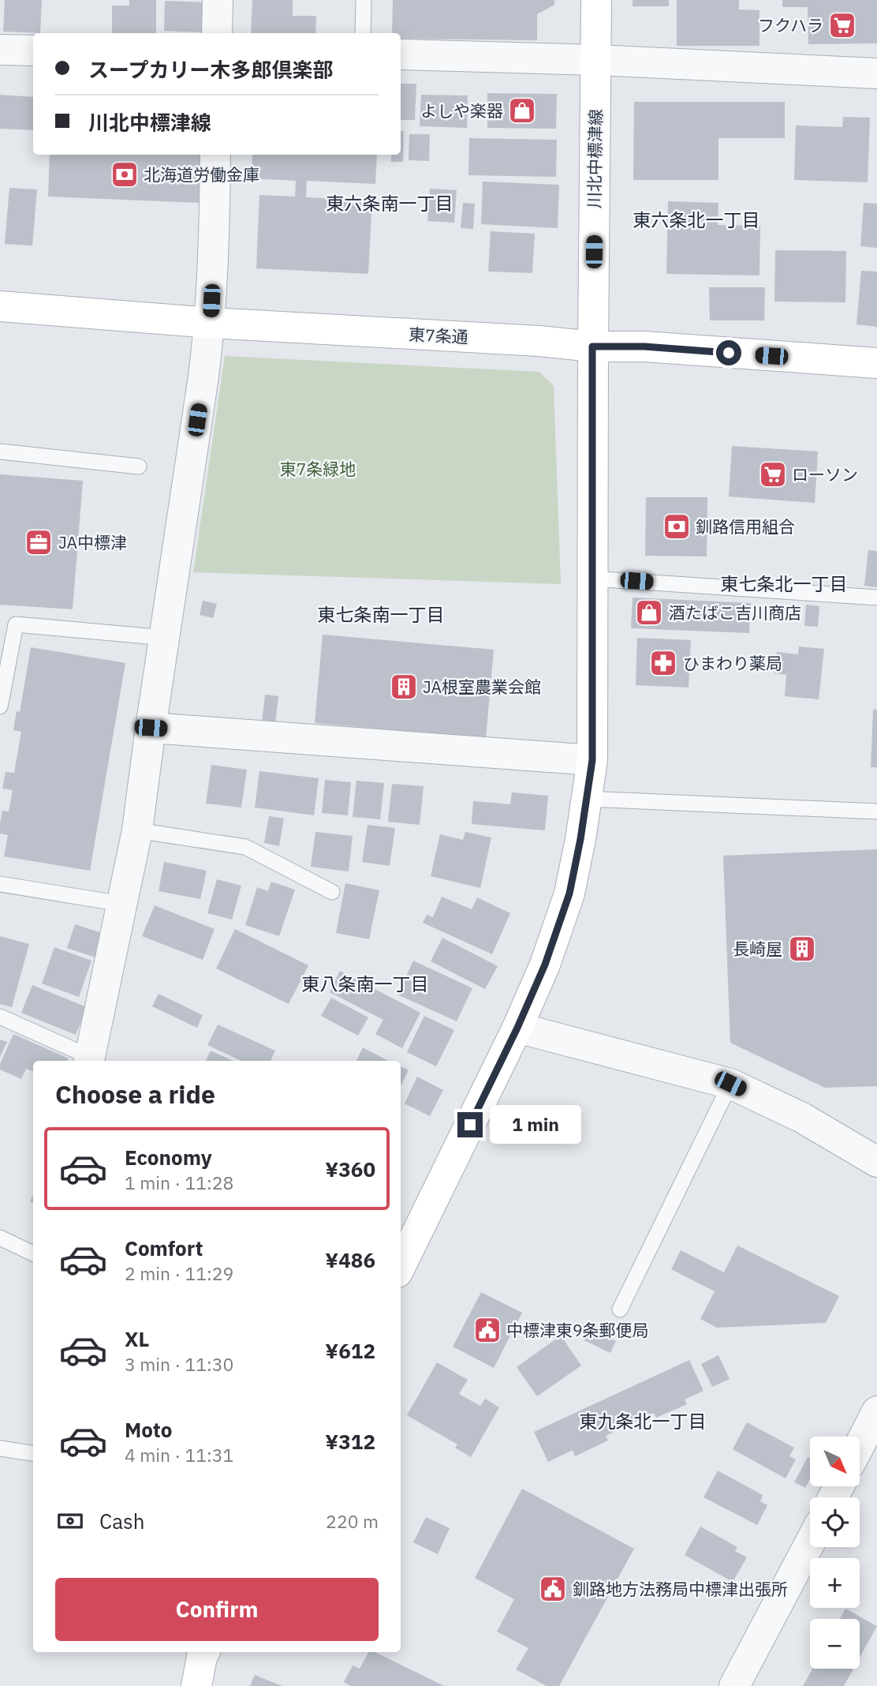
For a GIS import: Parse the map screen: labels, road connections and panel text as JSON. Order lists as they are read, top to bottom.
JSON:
{
  "streets": {
    "main road": ["川北中標津線", "東7条通"]
  },
  "crossings": [
    ["川北中標津線", "東7条通"]
  ],
  "districts": [
    "東六条南一丁目",
    "東六条北一丁目",
    "東七条北一丁目",
    "東七条南一丁目",
    "東八条南一丁目",
    "東九条北一丁目"
  ],
  "parks": ["東7条緑地"],
  "places": {
    "supermarket": ["フクハラ", "ローソン"],
    "shop": ["よしや楽器", "酒たばこ吉川商店"],
    "bank": ["北海道労働金庫", "釧路信用組合"],
    "office": ["JA中標津"],
    "pharmacy": ["ひまわり薬局"],
    "building": ["JA根室農業会館", "長崎屋"],
    "public building": ["中標津東9条郵便局", "釧路地方法務局中標津出張所"]
  },
  "north": "bottom right",
  "page": {
    "banner": ["スープカリー木多郎倶楽部", "川北中標津線"],
    "heading": "Choose a ride",
    "bubble": "1 min",
    "list": [
      {
        "name": "Economy",
        "note": "1 min · 11:28",
        "value": "¥360"
      },
      {
        "name": "Comfort",
        "note": "2 min · 11:29",
        "value": "¥486"
      },
      {
        "name": "XL",
        "note": "3 min · 11:30",
        "value": "¥612"
      },
      {
        "name": "Moto",
        "note": "4 min · 11:31",
        "value": "¥312"
      }
    ],
    "map_buttons": ["+", "−"],
    "pay": ["Cash", "220 m"],
    "buttons": "Confirm"
  }
}
